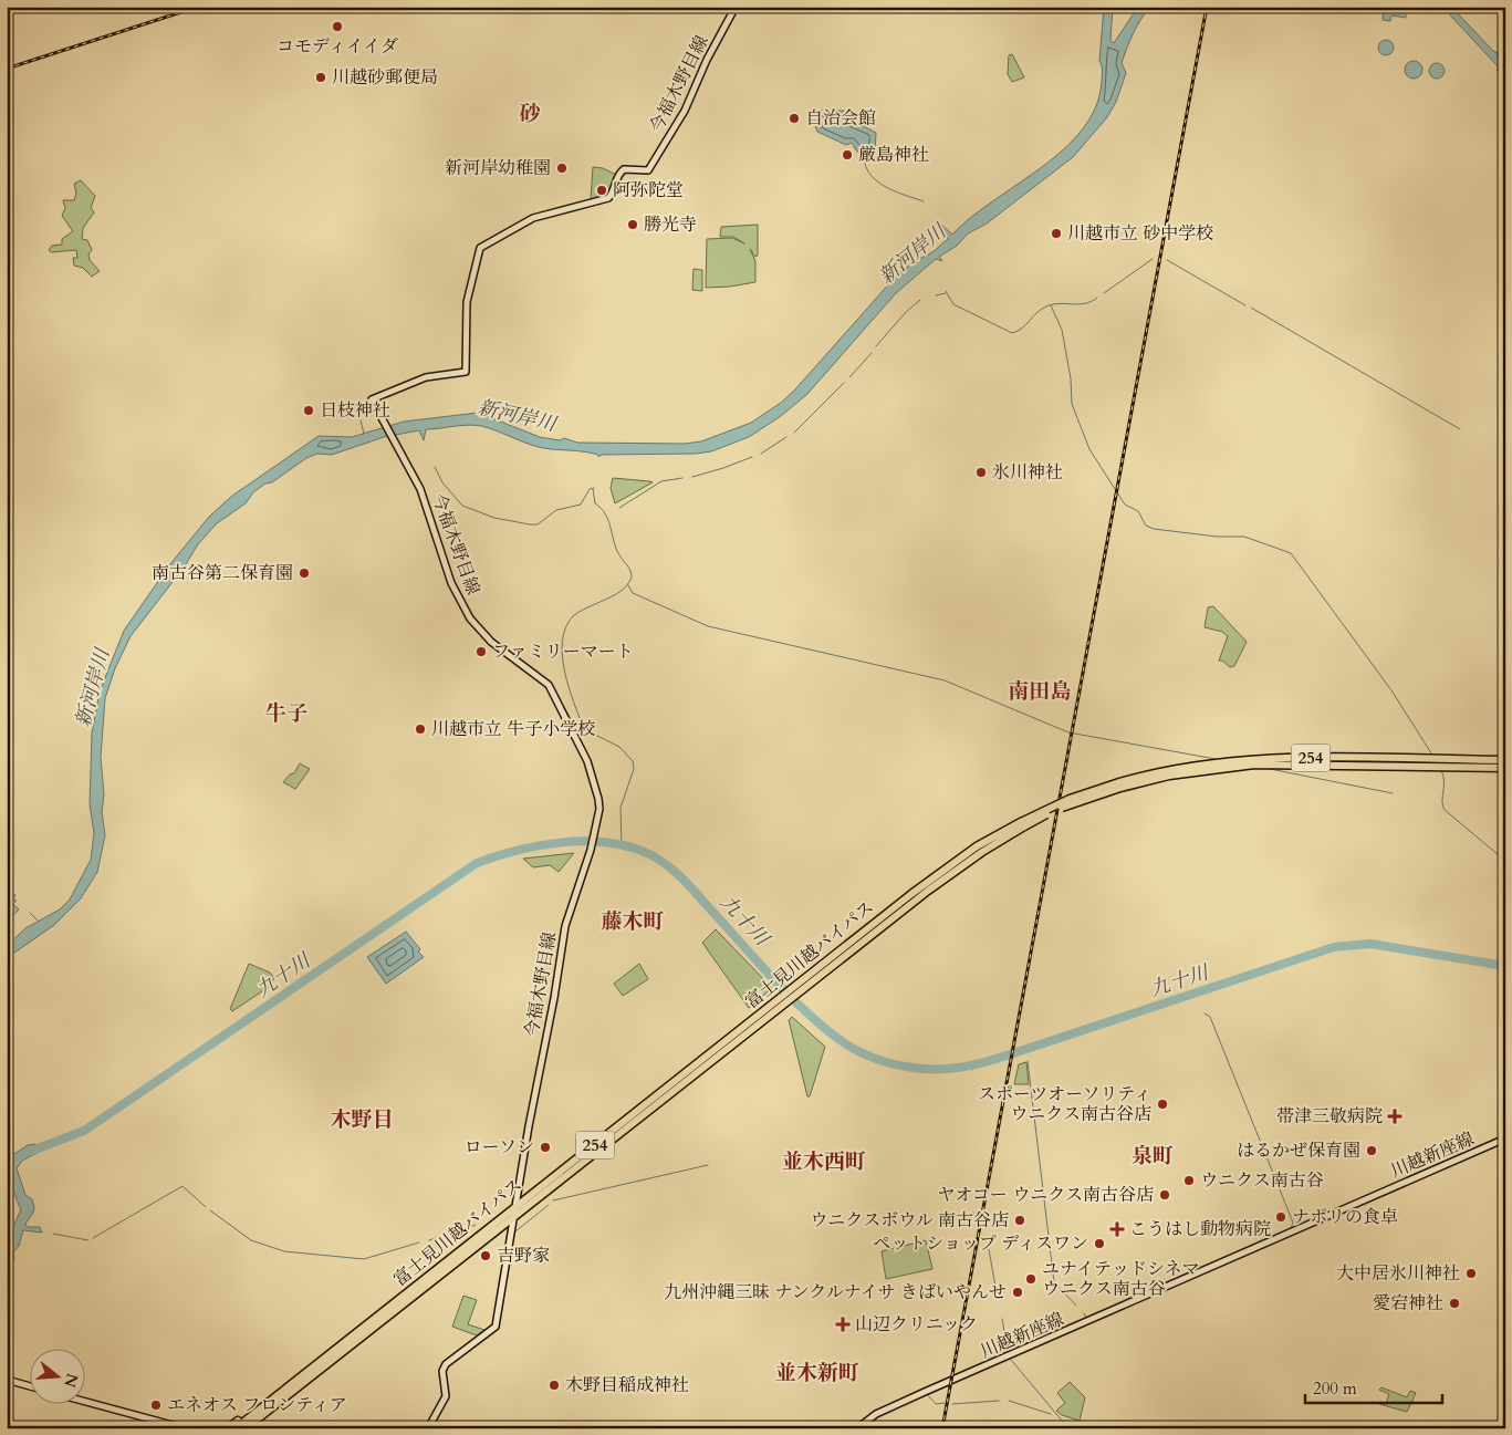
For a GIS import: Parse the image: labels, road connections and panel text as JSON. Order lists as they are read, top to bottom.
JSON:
{
  "streets": {
    "highway": ["254", "富士見川越バイパス"],
    "main road": ["今福木野目線", "川越新座線"]
  },
  "crossings": [
    ["今福木野目線", "富士見川越バイパス"],
    ["254", "富士見川越バイパス"]
  ],
  "districts": [
    "砂",
    "南田島",
    "牛子",
    "藤木町",
    "木野目",
    "泉町",
    "並木西町",
    "並木新町"
  ],
  "water": ["新河岸川", "九十川"],
  "places": {
    "other": [
      "コモディイイダ",
      "川越砂郵便局",
      "自治会館",
      "厳島神社",
      "新河岸幼稚園",
      "阿弥陀堂",
      "勝光寺",
      "川越市立 砂中学校",
      "日枝神社",
      "氷川神社",
      "南古谷第二保育園",
      "ファミリーマート",
      "川越市立 牛子小学校",
      "スポーツオーソリティ ウニクス南古谷店",
      "ローソン",
      "はるかぜ保育園",
      "ウニクス南古谷",
      "ヤオコー ウニクス南古谷店",
      "ナポリの食卓",
      "ウニクスボウル 南古谷店",
      "ペットショップ ディスワン",
      "吉野家",
      "大中居氷川神社",
      "ユナイテッドシネマ ウニクス南古谷",
      "九州沖縄三昧 ナンクルナイサ きばいやんせ",
      "愛宕神社",
      "木野目稲成神社",
      "エネオス フロンティア"
    ],
    "health": ["帯津三敬病院", "こうはし動物病院", "山辺クリニック"]
  },
  "scale_bar": "200 m",
  "north": "right"
}
